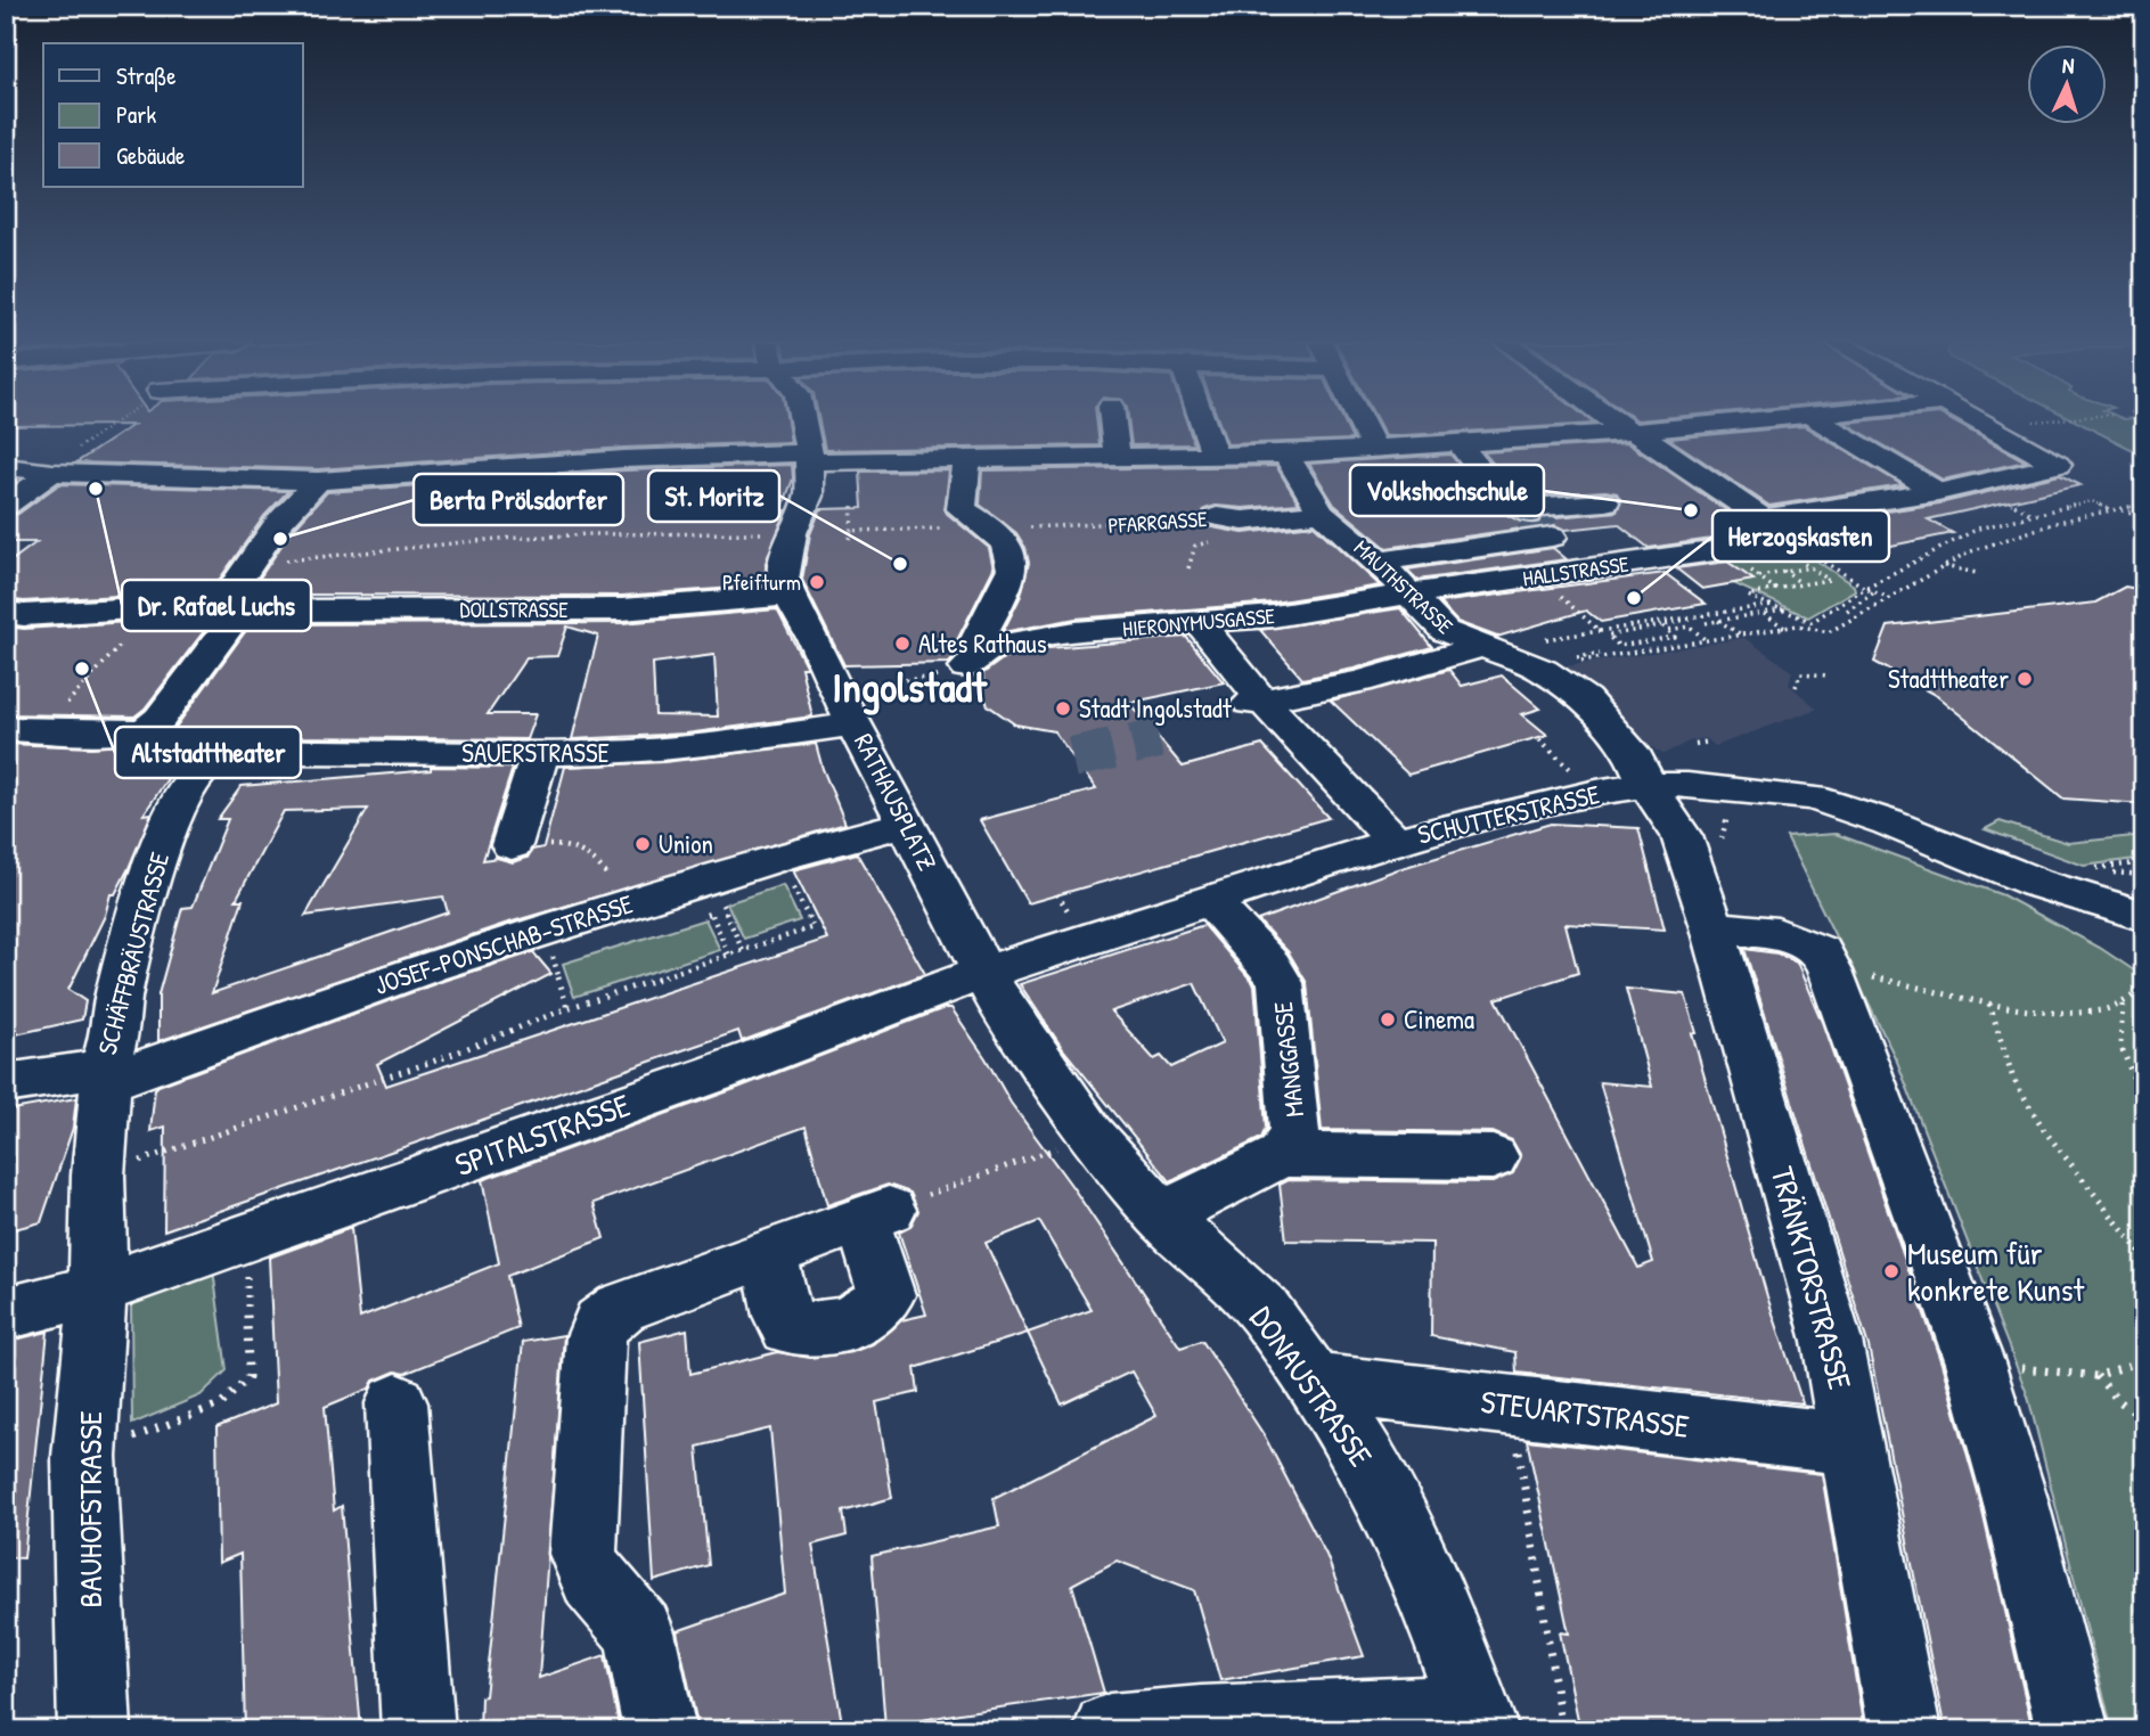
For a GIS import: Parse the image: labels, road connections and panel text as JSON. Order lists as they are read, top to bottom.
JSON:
{
  "streets": {
    "street": [
      "PFARRGASSE",
      "HALLSTRASSE",
      "MAUTHSTRASSE",
      "DOLLSTRASSE",
      "HIERONYMUSGASSE",
      "SAUERSTRASSE",
      "RATHAUSPLATZ",
      "SCHUTTERSTRASSE",
      "JOSEF-PONSCHAB-STRASSE",
      "SCHÄFFBRÄUSTRASSE",
      "MANGGASSE",
      "SPITALSTRASSE",
      "TRÄNKTORSTRASSE",
      "DONAUSTRASSE",
      "STEUARTSTRASSE",
      "BAUHOFSTRASSE"
    ]
  },
  "crossings": [
    ["PFARRGASSE", "MAUTHSTRASSE"],
    ["HALLSTRASSE", "MAUTHSTRASSE"],
    ["HALLSTRASSE", "HIERONYMUSGASSE"],
    ["MAUTHSTRASSE", "HIERONYMUSGASSE"],
    ["MAUTHSTRASSE", "SCHUTTERSTRASSE"],
    ["MAUTHSTRASSE", "TRÄNKTORSTRASSE"],
    ["DOLLSTRASSE", "RATHAUSPLATZ"],
    ["SAUERSTRASSE", "RATHAUSPLATZ"],
    ["SAUERSTRASSE", "SCHÄFFBRÄUSTRASSE"],
    ["RATHAUSPLATZ", "SCHUTTERSTRASSE"],
    ["RATHAUSPLATZ", "JOSEF-PONSCHAB-STRASSE"],
    ["RATHAUSPLATZ", "SPITALSTRASSE"],
    ["RATHAUSPLATZ", "DONAUSTRASSE"],
    ["SCHUTTERSTRASSE", "MANGGASSE"],
    ["SCHUTTERSTRASSE", "SPITALSTRASSE"],
    ["SCHUTTERSTRASSE", "TRÄNKTORSTRASSE"],
    ["SCHUTTERSTRASSE", "DONAUSTRASSE"],
    ["JOSEF-PONSCHAB-STRASSE", "SCHÄFFBRÄUSTRASSE"],
    ["SCHÄFFBRÄUSTRASSE", "SPITALSTRASSE"],
    ["SCHÄFFBRÄUSTRASSE", "BAUHOFSTRASSE"],
    ["MANGGASSE", "DONAUSTRASSE"],
    ["SPITALSTRASSE", "DONAUSTRASSE"],
    ["SPITALSTRASSE", "BAUHOFSTRASSE"],
    ["TRÄNKTORSTRASSE", "STEUARTSTRASSE"],
    ["DONAUSTRASSE", "STEUARTSTRASSE"]
  ],
  "districts": ["Ingolstadt"],
  "places": [
    "Dr. Rafael Luchs",
    "Volkshochschule",
    "Berta Prölsdorfer",
    "St. Moritz",
    "Pfeifturm",
    "Herzogskasten",
    "Altes Rathaus",
    "Altstadttheater",
    "Stadttheater",
    "Stadt Ingolstadt",
    "Union",
    "Cinema",
    "Museum für konkrete Kunst"
  ],
  "legend": ["Straße", "Park", "Gebäude"],
  "north": "top"
}
